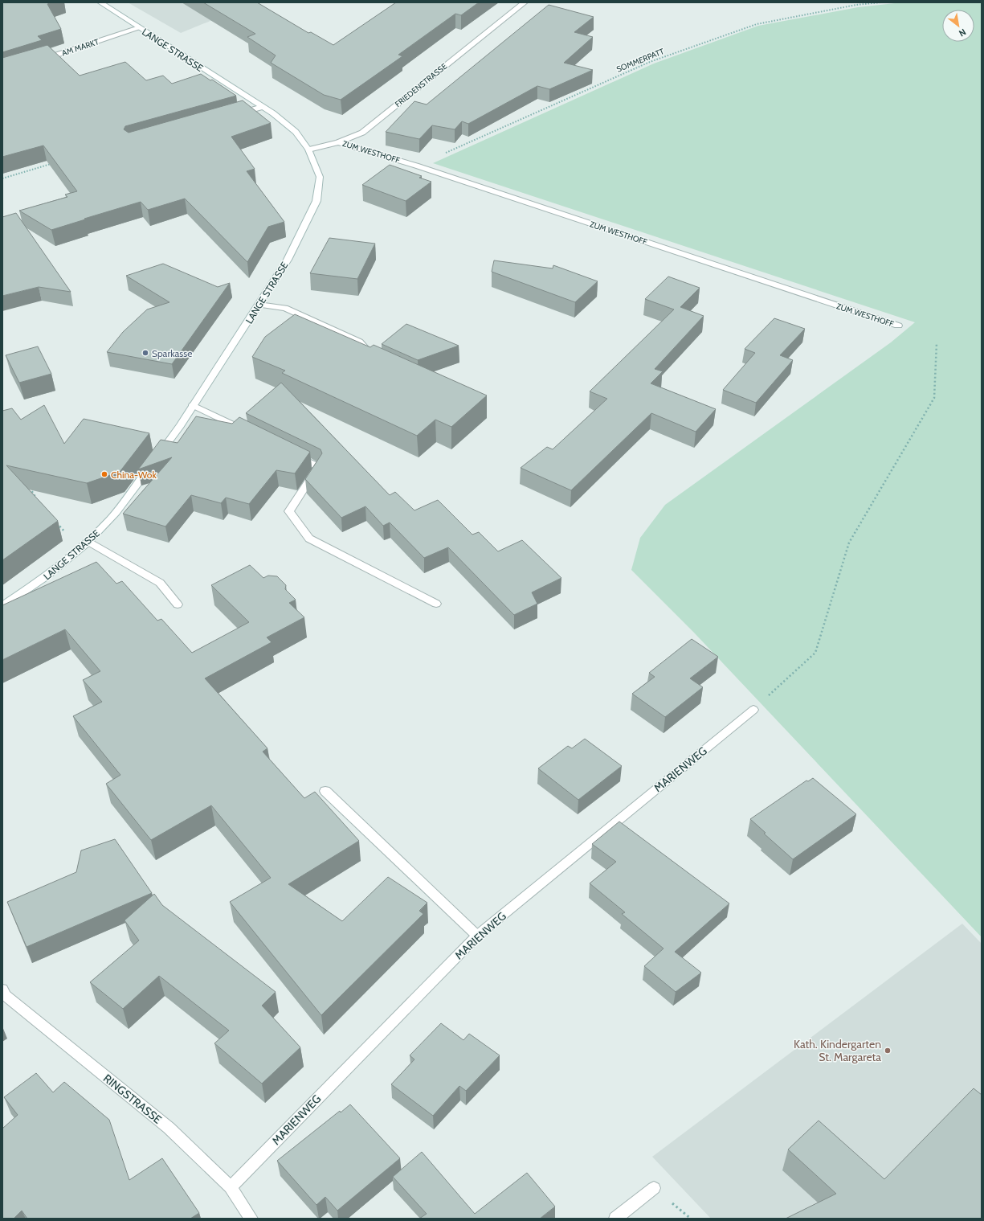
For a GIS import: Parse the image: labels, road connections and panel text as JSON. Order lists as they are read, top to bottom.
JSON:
{
  "streets": {
    "street": [
      "AM MARKT",
      "LANGE STRASSE",
      "FRIEDENSTRASSE",
      "ZUM WESTHOFF",
      "MARIENWEG",
      "RINGSTRASSE"
    ],
    "path": ["SOMMERPATT"]
  },
  "crossings": [
    ["AM MARKT", "LANGE STRASSE"],
    ["LANGE STRASSE", "FRIEDENSTRASSE"],
    ["SOMMERPATT", "ZUM WESTHOFF"],
    ["FRIEDENSTRASSE", "ZUM WESTHOFF"],
    ["MARIENWEG", "RINGSTRASSE"]
  ],
  "places": ["Sparkasse", "China-Wok", "Kath. Kindergarten St. Margareta"],
  "north": "bottom right"
}
